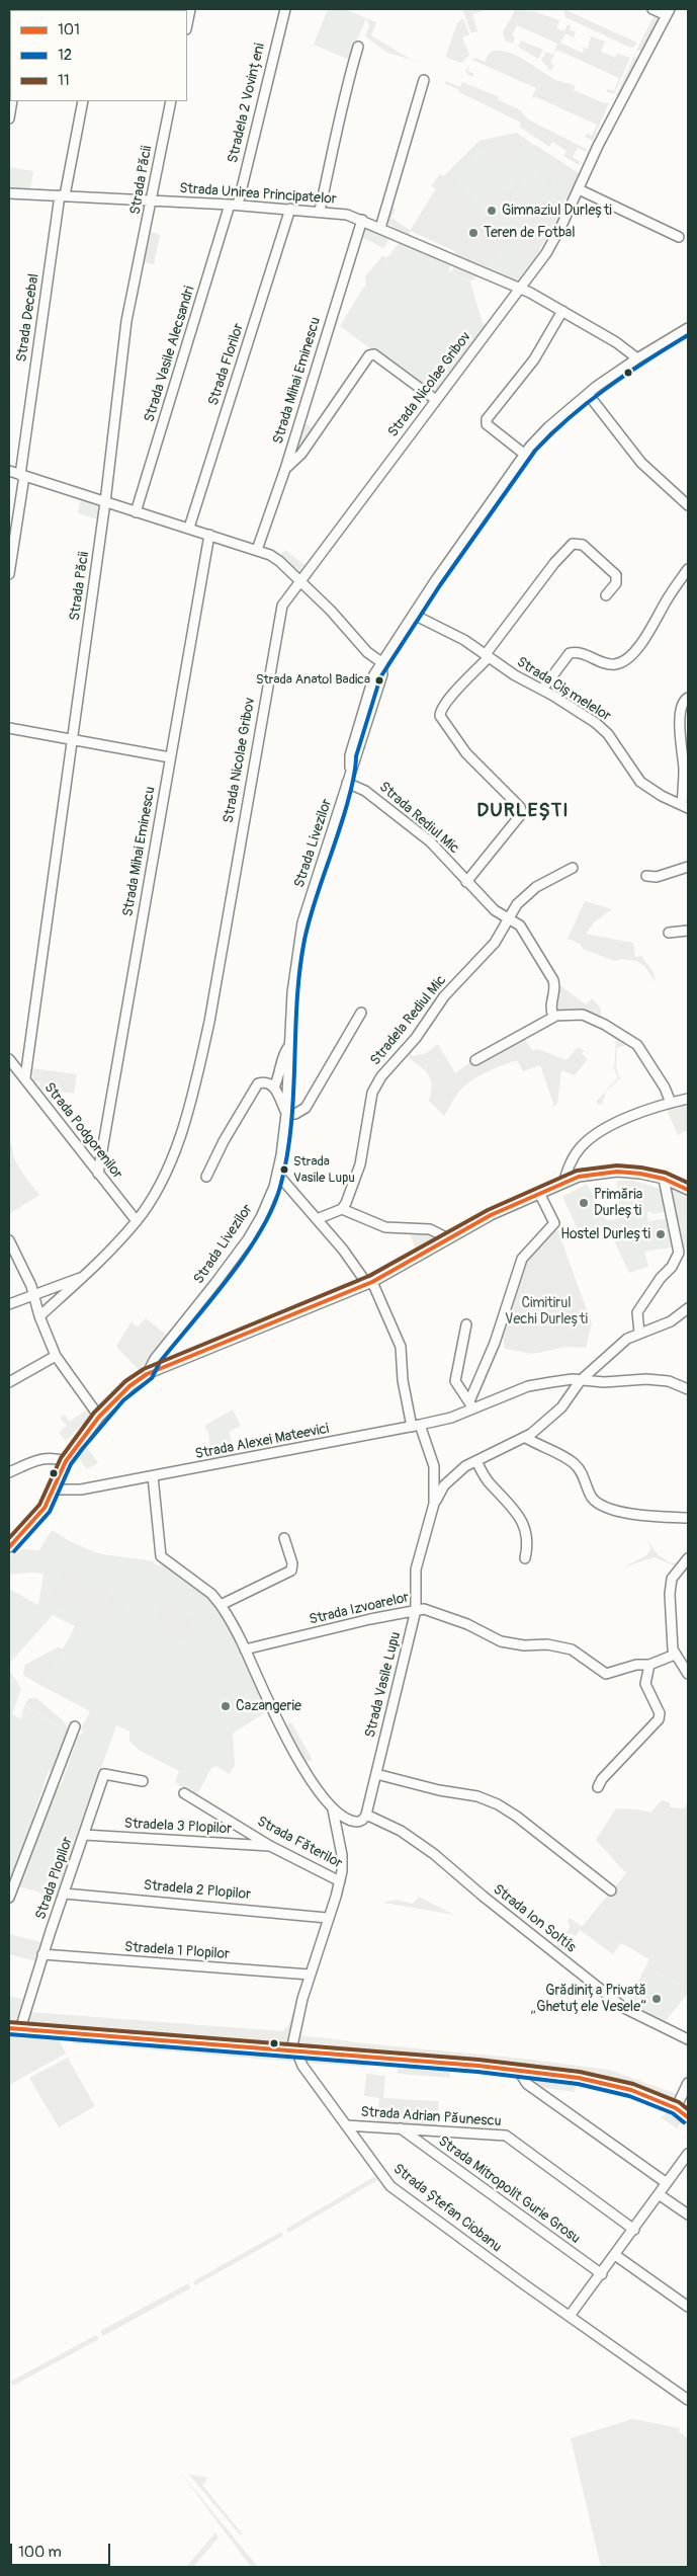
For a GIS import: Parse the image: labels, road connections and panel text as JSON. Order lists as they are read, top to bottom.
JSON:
{
  "streets": {
    "street": [
      "Stradela 2 Vovințeni",
      "Strada Păcii",
      "Strada Unirea Principatelor",
      "Strada Decebal",
      "Strada Vasile Alecsandri",
      "Strada Florilor",
      "Strada Mihai Eminescu",
      "Strada Nicolae Gribov",
      "Strada Cișmelelor",
      "Strada Rediul Mic",
      "Strada Livezilor",
      "Stradela Rediul Mic",
      "Strada Podgorenilor",
      "Strada Alexei Mateevici",
      "Strada Izvoarelor",
      "Strada Vasile Lupu",
      "Stradela 3 Plopilor",
      "Strada Făterilor",
      "Strada Plopilor",
      "Stradela 2 Plopilor",
      "Strada Ion Soltîs",
      "Stradela 1 Plopilor",
      "Strada Adrian Păunescu",
      "Strada Mitropolit Gurie Grosu",
      "Strada Ștefan Ciobanu"
    ]
  },
  "crossings": [
    ["Stradela 2 Vovințeni", "Strada Unirea Principatelor"],
    ["Stradela 2 Vovințeni", "Strada Vasile Alecsandri"],
    ["Strada Păcii", "Strada Unirea Principatelor"],
    ["Strada Păcii", "Strada Podgorenilor"],
    ["Strada Unirea Principatelor", "Strada Decebal"],
    ["Strada Unirea Principatelor", "Strada Vasile Alecsandri"],
    ["Strada Unirea Principatelor", "Strada Florilor"],
    ["Strada Unirea Principatelor", "Strada Mihai Eminescu"],
    ["Strada Unirea Principatelor", "Strada Nicolae Gribov"],
    ["Strada Mihai Eminescu", "Strada Podgorenilor"],
    ["Strada Nicolae Gribov", "Strada Podgorenilor"],
    ["Strada Cișmelelor", "Strada Livezilor"],
    ["Strada Rediul Mic", "Strada Livezilor"],
    ["Strada Rediul Mic", "Stradela Rediul Mic"],
    ["Strada Livezilor", "Strada Vasile Lupu"],
    ["Strada Alexei Mateevici", "Strada Vasile Lupu"],
    ["Strada Alexei Mateevici", "Strada Făterilor"],
    ["Strada Izvoarelor", "Strada Vasile Lupu"],
    ["Strada Izvoarelor", "Strada Făterilor"],
    ["Strada Vasile Lupu", "Strada Făterilor"],
    ["Strada Vasile Lupu", "Strada Ion Soltîs"],
    ["Stradela 3 Plopilor", "Strada Făterilor"],
    ["Stradela 3 Plopilor", "Strada Plopilor"],
    ["Strada Făterilor", "Strada Ion Soltîs"],
    ["Strada Plopilor", "Stradela 2 Plopilor"],
    ["Strada Plopilor", "Stradela 1 Plopilor"],
    ["Strada Adrian Păunescu", "Strada Mitropolit Gurie Grosu"],
    ["Strada Adrian Păunescu", "Strada Ștefan Ciobanu"]
  ],
  "districts": ["DURLEȘTI"],
  "parks": ["Cimitirul Vechi Durlești"],
  "places": [
    "Gimnaziul Durlești",
    "Teren de Fotbal",
    "Strada Anatol Badica",
    "Strada Vasile Lupu",
    "Primăria Durlești",
    "Hostel Durlești",
    "Cazangerie",
    "Grădinița Privată „Ghetuțele Vesele”"
  ],
  "lines": ["transit line 12", "transit line 11", "transit line 101"],
  "legend": ["101", "12", "11"],
  "scale_bar": "100 m"
}
